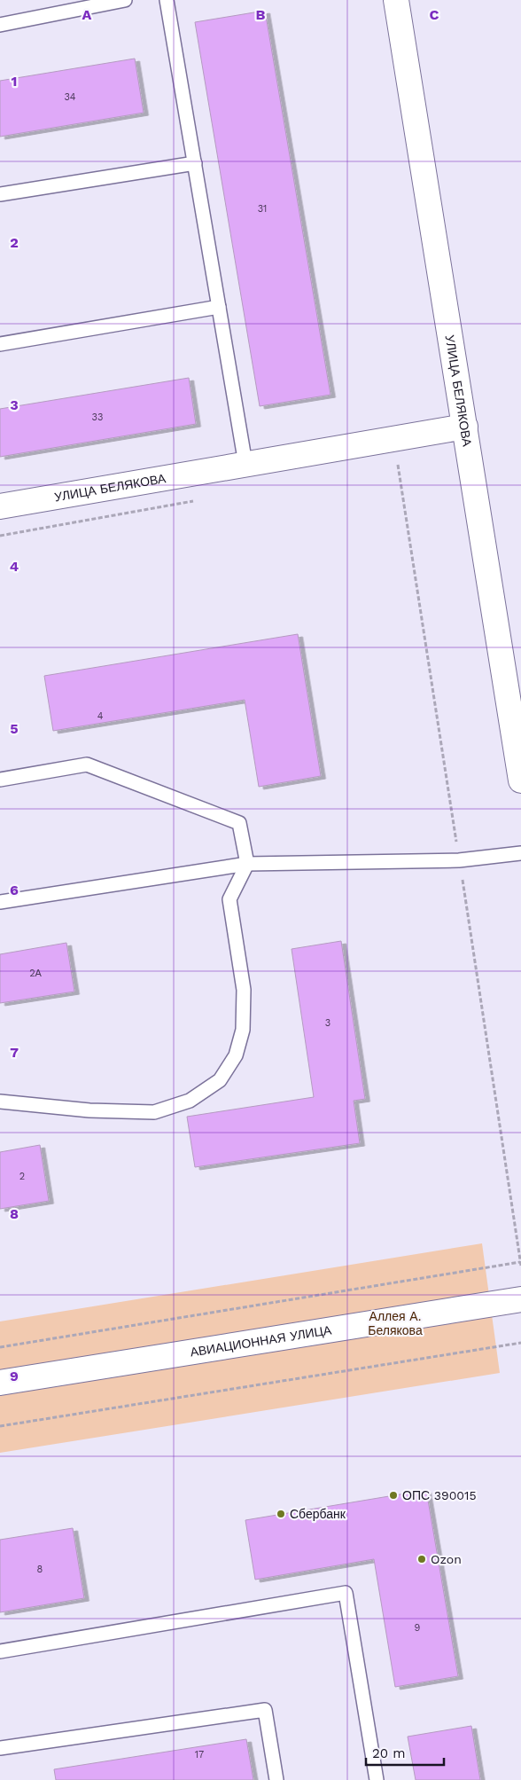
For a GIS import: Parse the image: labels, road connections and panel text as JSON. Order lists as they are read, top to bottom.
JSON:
{
  "streets": {
    "street": ["УЛИЦА БЕЛЯКОВА", "АВИАЦИОННАЯ УЛИЦА"]
  },
  "parks": ["Аллея А. Белякова"],
  "places": ["ОПС 390015", "Сбербанк", "Ozon"],
  "house_numbers": [
    "34",
    "31",
    "33",
    "4",
    "2А",
    "3",
    "2",
    "8",
    "9",
    "17"
  ],
  "scale_bar": "20 m",
  "grid": {
    "columns": ["A", "B", "C"],
    "rows": [
      "1",
      "2",
      "3",
      "4",
      "5",
      "6",
      "7",
      "8",
      "9"
    ]
  }
}
